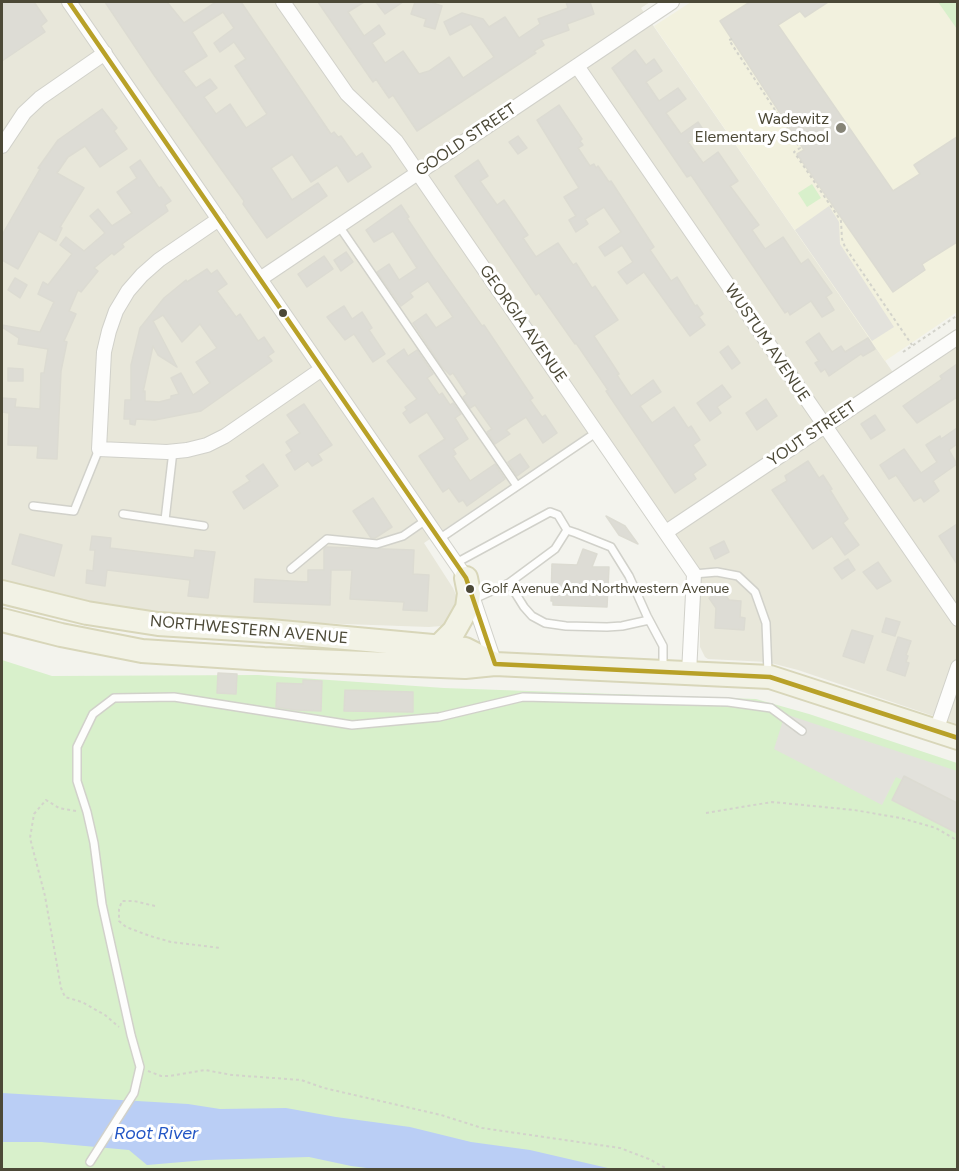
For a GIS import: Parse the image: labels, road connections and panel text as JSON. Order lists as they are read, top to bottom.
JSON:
{
  "streets": {
    "main road": ["NORTHWESTERN AVENUE"],
    "street": [
      "GOOLD STREET",
      "GEORGIA AVENUE",
      "WUSTUM AVENUE",
      "YOUT STREET"
    ]
  },
  "crossings": [
    ["GOOLD STREET", "GEORGIA AVENUE"],
    ["GOOLD STREET", "WUSTUM AVENUE"],
    ["GEORGIA AVENUE", "YOUT STREET"],
    ["WUSTUM AVENUE", "YOUT STREET"]
  ],
  "water": ["Root River"],
  "places": ["Wadewitz Elementary School", "Golf Avenue And Northwestern Avenue"]
}
